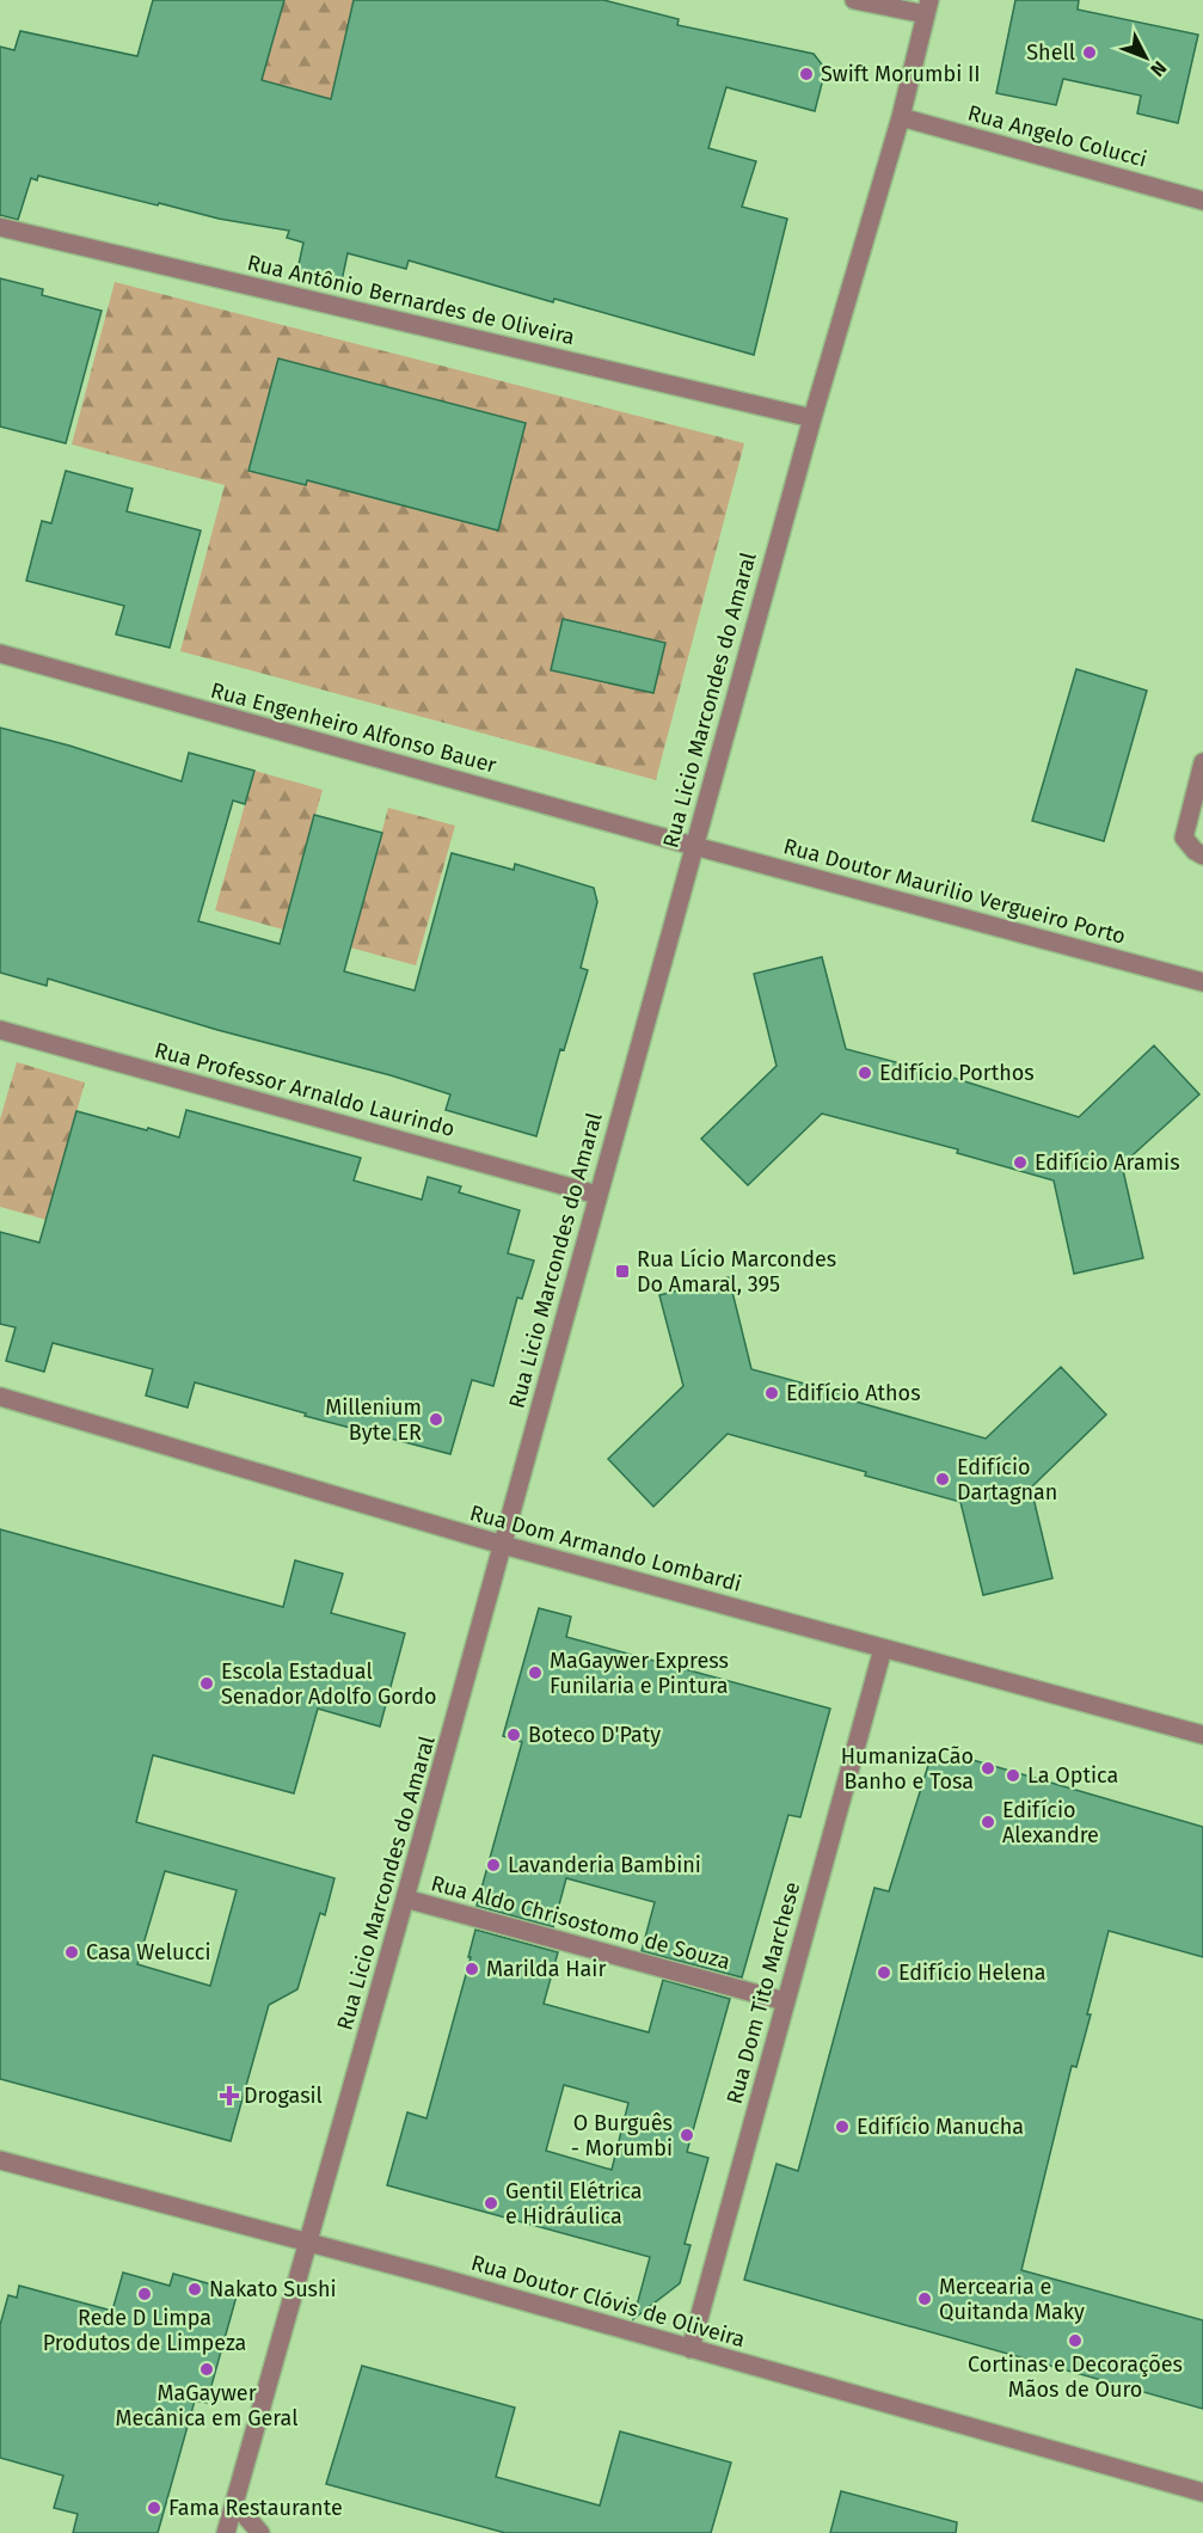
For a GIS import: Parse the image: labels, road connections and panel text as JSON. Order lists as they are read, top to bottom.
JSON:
{
  "streets": {
    "street": [
      "Rua Angelo Colucci",
      "Rua Antônio Bernardes de Oliveira",
      "Rua Licio Marcondes do Amaral",
      "Rua Engenheiro Alfonso Bauer",
      "Rua Doutor Maurilio Vergueiro Porto",
      "Rua Professor Arnaldo Laurindo",
      "Rua Dom Armando Lombardi",
      "Rua Aldo Chrisostomo de Souza",
      "Rua Dom Tito Marchese",
      "Rua Doutor Clóvis de Oliveira"
    ]
  },
  "crossings": [
    ["Rua Angelo Colucci", "Rua Licio Marcondes do Amaral"],
    ["Rua Antônio Bernardes de Oliveira", "Rua Licio Marcondes do Amaral"],
    ["Rua Licio Marcondes do Amaral", "Rua Engenheiro Alfonso Bauer"],
    ["Rua Licio Marcondes do Amaral", "Rua Doutor Maurilio Vergueiro Porto"],
    ["Rua Licio Marcondes do Amaral", "Rua Professor Arnaldo Laurindo"],
    ["Rua Licio Marcondes do Amaral", "Rua Dom Armando Lombardi"],
    ["Rua Licio Marcondes do Amaral", "Rua Aldo Chrisostomo de Souza"],
    ["Rua Licio Marcondes do Amaral", "Rua Doutor Clóvis de Oliveira"],
    ["Rua Engenheiro Alfonso Bauer", "Rua Doutor Maurilio Vergueiro Porto"],
    ["Rua Dom Armando Lombardi", "Rua Dom Tito Marchese"],
    ["Rua Aldo Chrisostomo de Souza", "Rua Dom Tito Marchese"],
    ["Rua Dom Tito Marchese", "Rua Doutor Clóvis de Oliveira"]
  ],
  "places": {
    "other": [
      "Shell",
      "Swift Morumbi II",
      "Edifício Porthos",
      "Edifício Aramis",
      "Edifício Athos",
      "Millenium Byte ER",
      "Edifício Dartagnan",
      "MaGaywer Express Funilaria e Pintura",
      "Escola Estadual Senador Adolfo Gordo",
      "Boteco D'Paty",
      "HumanizaCão Banho e Tosa",
      "La Optica",
      "Edifício Alexandre",
      "Lavanderia Bambini",
      "Casa Welucci",
      "Marilda Hair",
      "Edifício Helena",
      "Edifício Manucha",
      "O Burguês - Morumbi",
      "Gentil Elétrica e Hidráulica",
      "Nakato Sushi",
      "Rede D Limpa Produtos de Limpeza",
      "Mercearia e Quitanda Maky",
      "Cortinas e Decorações Mãos de Ouro",
      "MaGaywer Mecânica em Geral",
      "Fama Restaurante"
    ],
    "transit": ["Rua Lício Marcondes Do Amaral, 395"],
    "health": ["Drogasil"]
  },
  "north": "bottom right"
}
